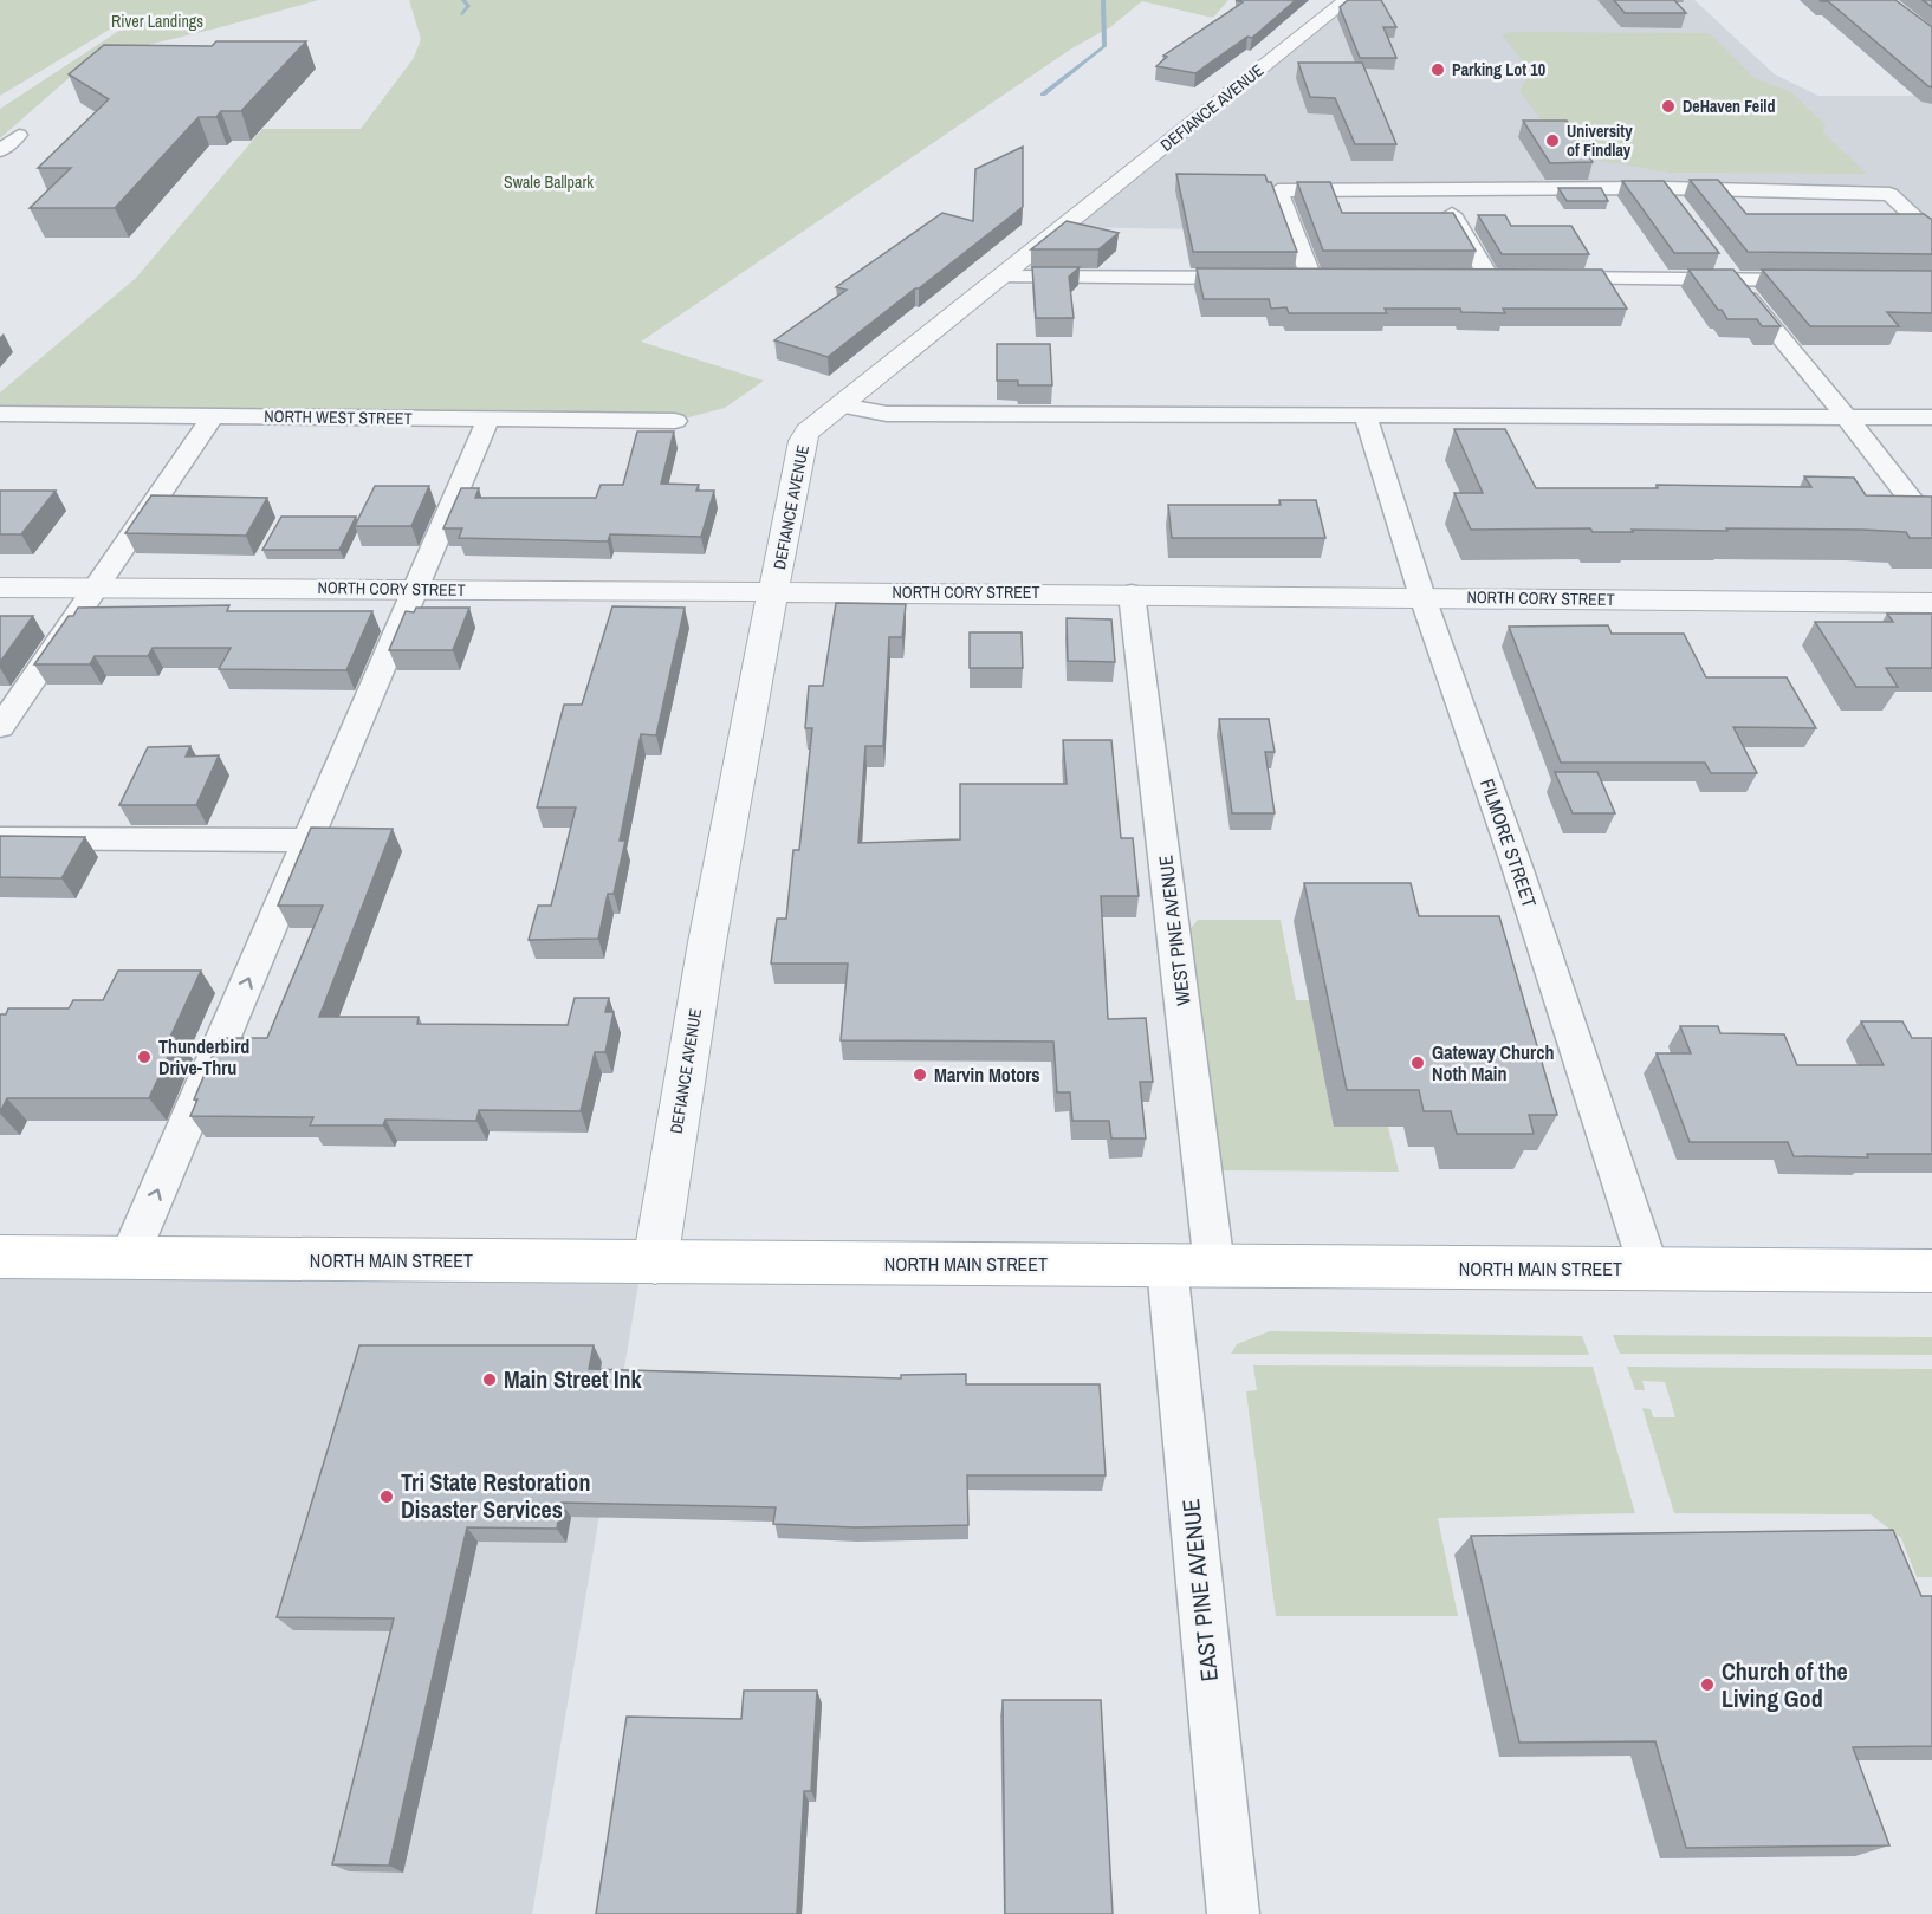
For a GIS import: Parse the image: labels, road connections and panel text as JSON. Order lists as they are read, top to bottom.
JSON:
{
  "streets": {
    "main road": ["NORTH MAIN STREET"],
    "street": [
      "DEFIANCE AVENUE",
      "NORTH WEST STREET",
      "NORTH CORY STREET",
      "FILMORE STREET",
      "WEST PINE AVENUE",
      "EAST PINE AVENUE"
    ]
  },
  "crossings": [
    ["DEFIANCE AVENUE", "NORTH CORY STREET"],
    ["DEFIANCE AVENUE", "NORTH MAIN STREET"],
    ["NORTH CORY STREET", "FILMORE STREET"],
    ["NORTH CORY STREET", "WEST PINE AVENUE"],
    ["FILMORE STREET", "NORTH MAIN STREET"],
    ["WEST PINE AVENUE", "NORTH MAIN STREET"],
    ["NORTH MAIN STREET", "EAST PINE AVENUE"]
  ],
  "parks": ["River Landings", "Swale Ballpark"],
  "places": [
    "Parking Lot 10",
    "DeHaven Feild",
    "University of Findlay",
    "Thunderbird Drive-Thru",
    "Gateway Church Noth Main",
    "Marvin Motors",
    "Main Street Ink",
    "Tri State Restoration Disaster Services",
    "Church of the Living God"
  ]
}
